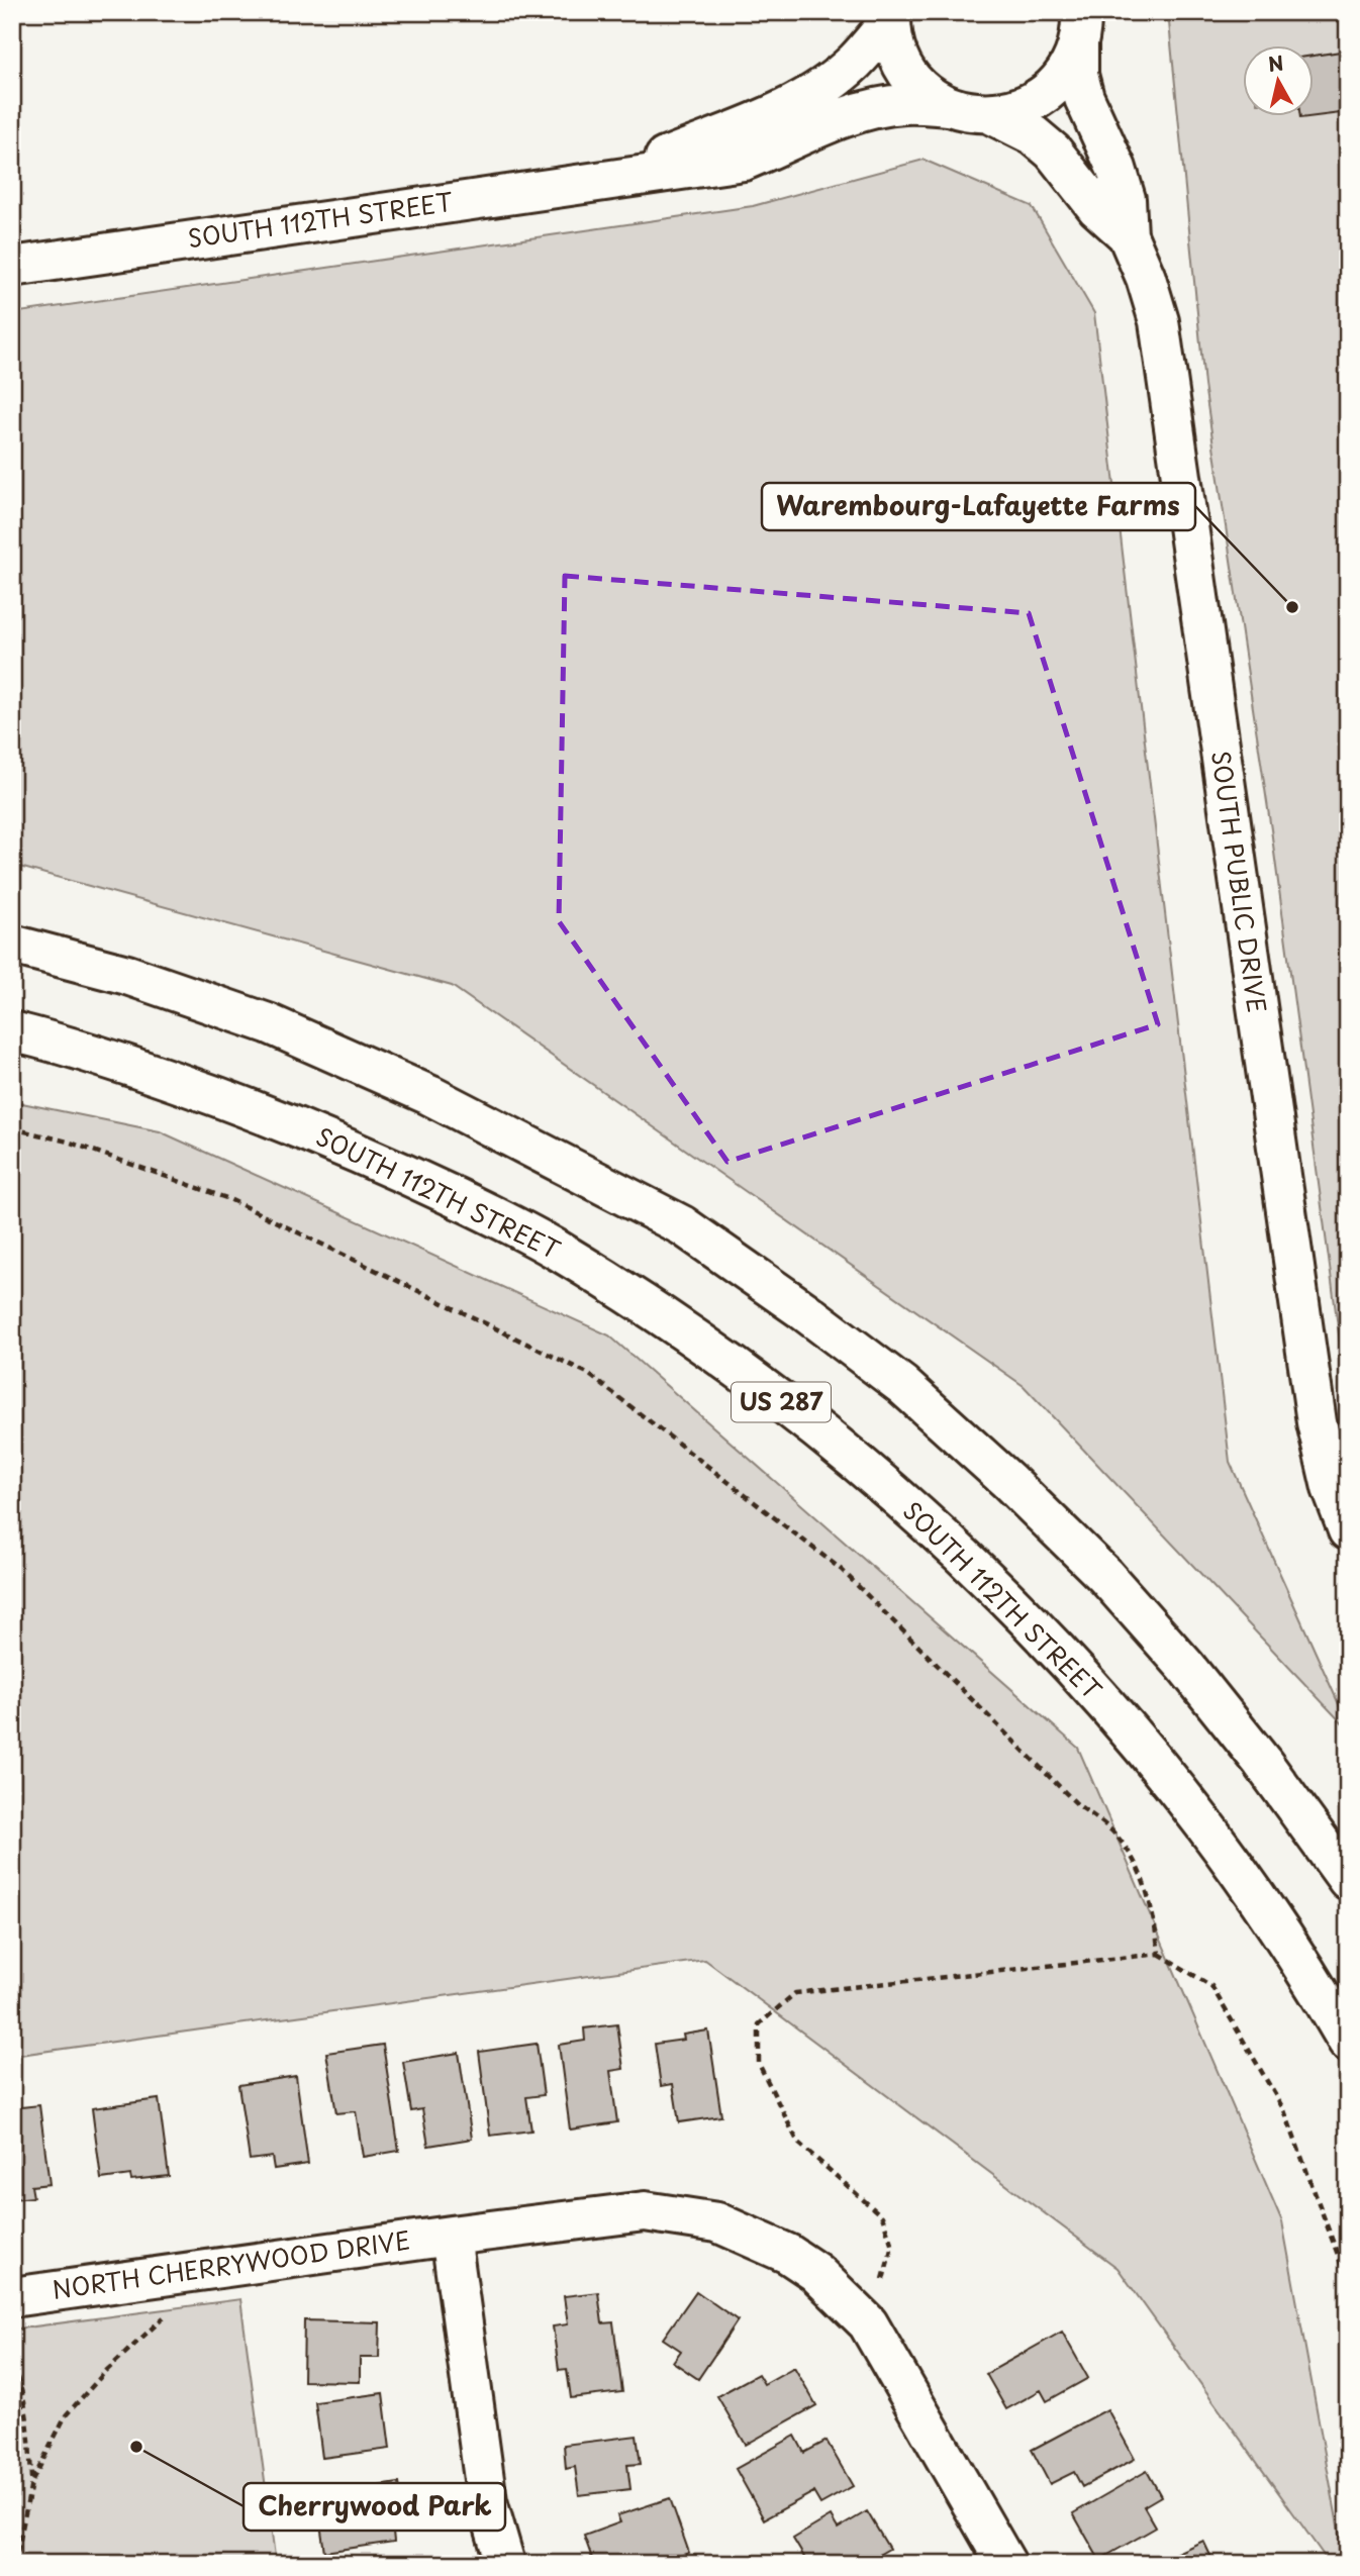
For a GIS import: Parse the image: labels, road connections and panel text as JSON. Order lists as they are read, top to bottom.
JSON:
{
  "streets": {
    "street": [
      "SOUTH 112TH STREET",
      "SOUTH PUBLIC DRIVE",
      "US 287",
      "NORTH CHERRYWOOD DRIVE"
    ]
  },
  "places": ["Warembourg-Lafayette Farms", "Cherrywood Park"],
  "north": "top"
}
